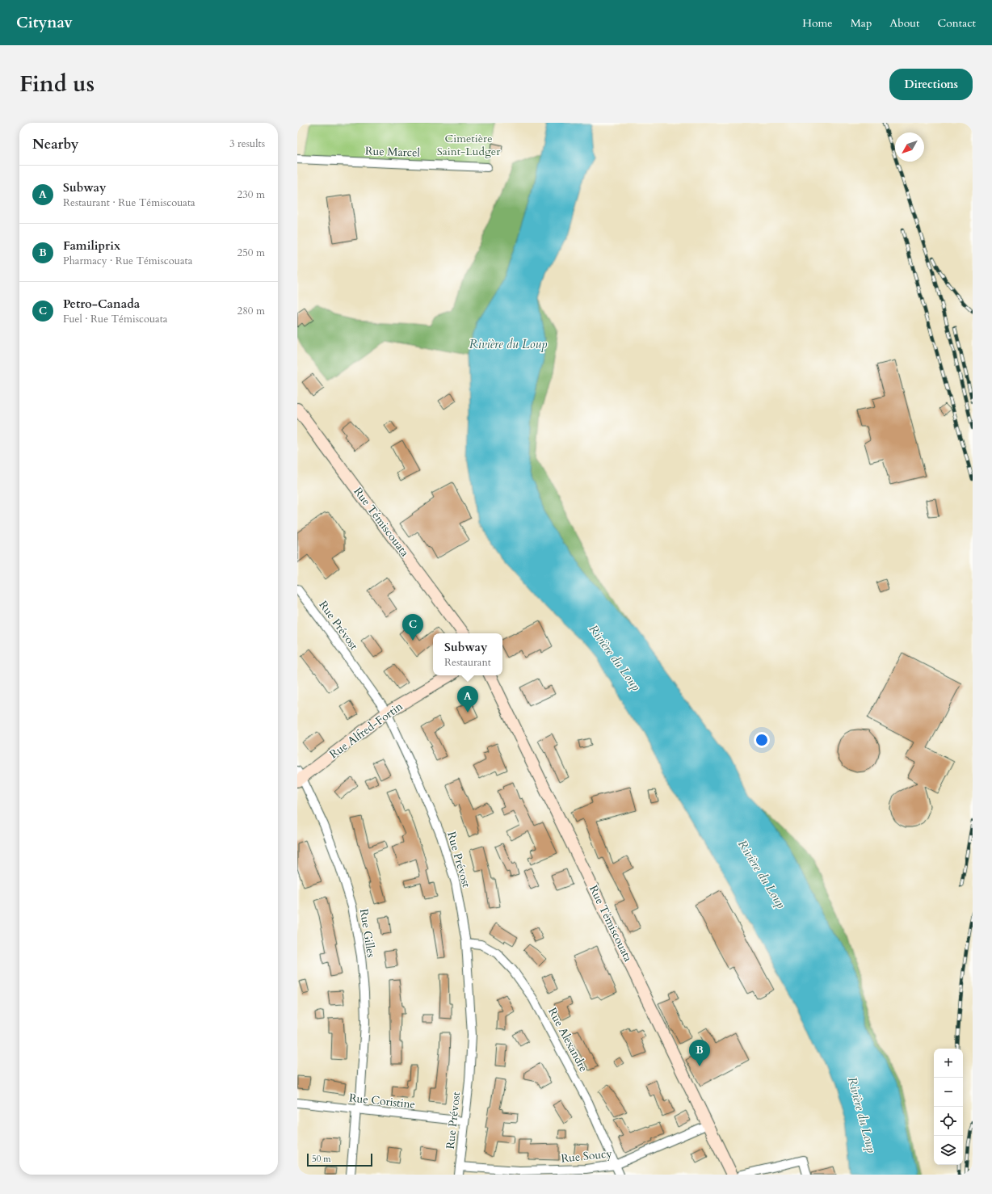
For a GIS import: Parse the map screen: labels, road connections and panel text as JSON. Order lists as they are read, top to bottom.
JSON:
{
  "streets": {
    "main road": ["Rue Témiscouata", "Rue Alfred-Fortin"],
    "street": [
      "Rue Marcel",
      "Rue Prévost",
      "Rue Gilles",
      "Rue Alexandre",
      "Rue Coristine",
      "Rue Soucy"
    ]
  },
  "crossings": [
    ["Rue Témiscouata", "Rue Soucy"],
    ["Rue Prévost", "Rue Alfred-Fortin"],
    ["Rue Prévost", "Rue Alexandre"],
    ["Rue Prévost", "Rue Coristine"],
    ["Rue Prévost", "Rue Soucy"],
    ["Rue Alfred-Fortin", "Rue Gilles"],
    ["Rue Gilles", "Rue Coristine"],
    ["Rue Alexandre", "Rue Soucy"]
  ],
  "water": ["Rivière du Loup"],
  "parks": ["Cimetière Saint-Ludger"],
  "scale_bar": "50 m",
  "north": "bottom left",
  "page": {
    "header": "Citynav",
    "nav": [
      "Home",
      "Map",
      "About",
      "Contact"
    ],
    "title": "Find us",
    "buttons": "Directions",
    "heading": ["Nearby", "3 results"],
    "list": [
      {
        "mark": "A",
        "name": "Subway",
        "note": "Restaurant · Rue Témiscouata",
        "value": "230 m"
      },
      {
        "mark": "B",
        "name": "Familiprix",
        "note": "Pharmacy · Rue Témiscouata",
        "value": "250 m"
      },
      {
        "mark": "C",
        "name": "Petro-Canada",
        "note": "Fuel · Rue Témiscouata",
        "value": "280 m"
      }
    ],
    "pins": ["C", "A", "B"],
    "popup": ["Subway", "Restaurant"],
    "map_buttons": ["+", "−"],
    "scale": "50 m"
  }
}
